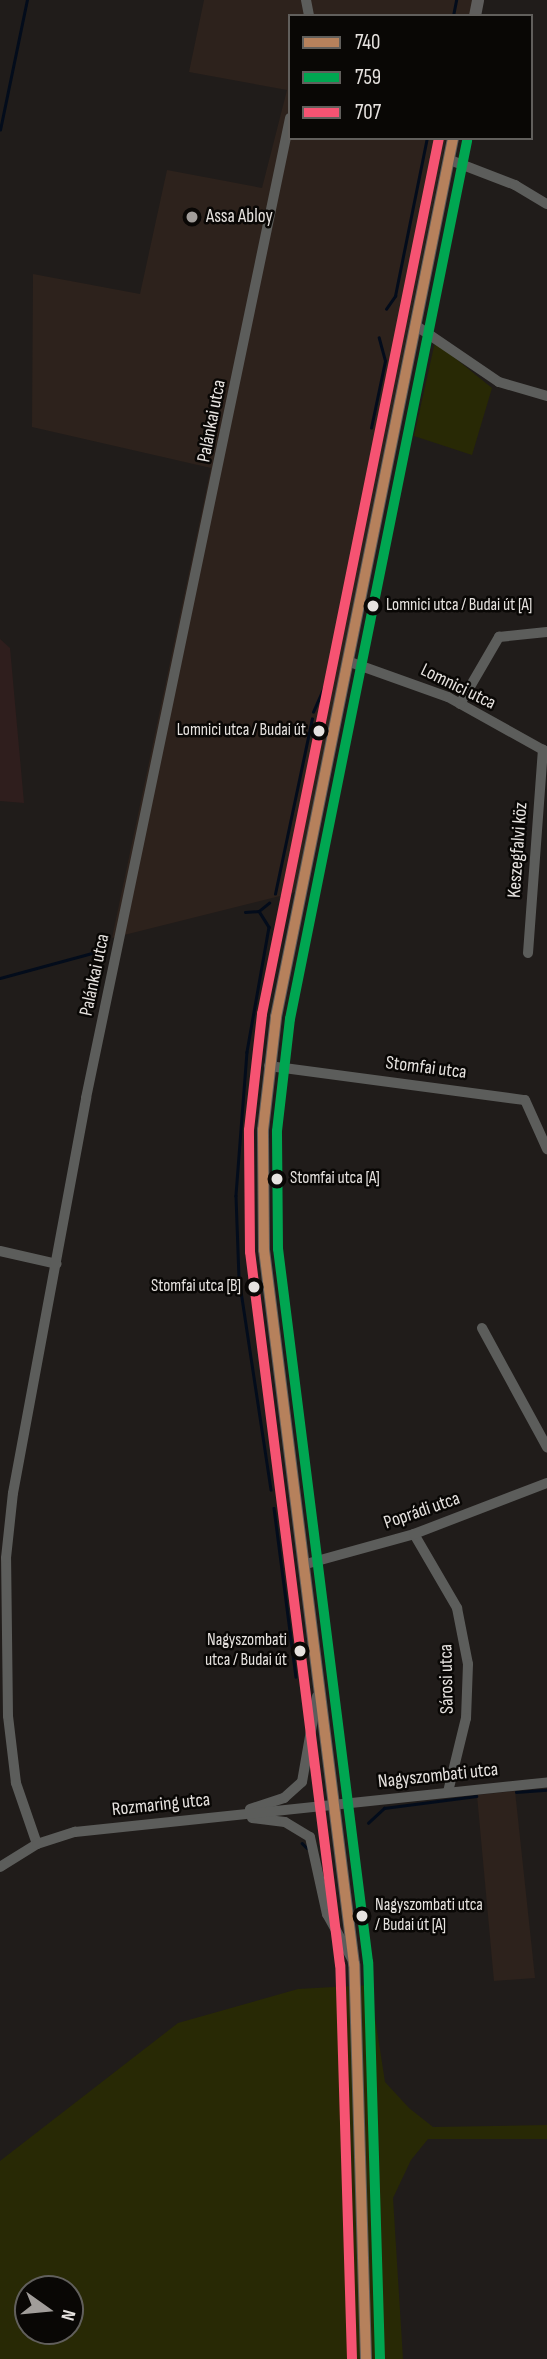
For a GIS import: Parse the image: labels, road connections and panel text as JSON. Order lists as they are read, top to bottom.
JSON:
{
  "streets": {
    "street": [
      "Palánkai utca",
      "Lomnici utca",
      "Keszegfalvi köz",
      "Stomfai utca",
      "Poprádi utca",
      "Sárosi utca",
      "Nagyszombati utca",
      "Rozmaring utca"
    ]
  },
  "crossings": [
    ["Palánkai utca", "Rozmaring utca"],
    ["Lomnici utca", "Keszegfalvi köz"],
    ["Poprádi utca", "Sárosi utca"],
    ["Sárosi utca", "Nagyszombati utca"],
    ["Nagyszombati utca", "Rozmaring utca"]
  ],
  "places": [
    "Assa Abloy",
    "Lomnici utca / Budai út [A]",
    "Lomnici utca / Budai út",
    "Stomfai utca [A]",
    "Stomfai utca [B]",
    "Nagyszombati utca / Budai út",
    "Nagyszombati utca / Budai út [A]"
  ],
  "lines": ["transit line 740", "transit line 707", "transit line 759"],
  "legend": ["740", "759", "707"],
  "north": "right"
}
